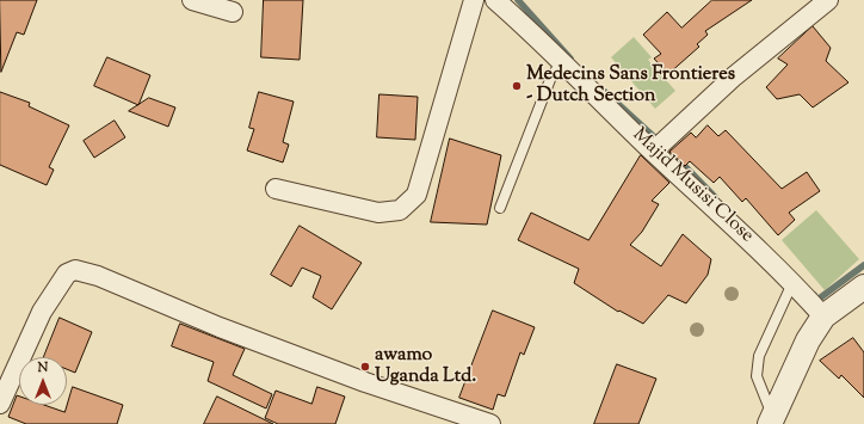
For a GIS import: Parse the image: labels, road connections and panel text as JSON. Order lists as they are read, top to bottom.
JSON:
{
  "streets": {
    "street": ["Majid Musisi Close"]
  },
  "places": ["Medecins Sans Frontieres - Dutch Section", "awamo Uganda Ltd."],
  "north": "top"
}
